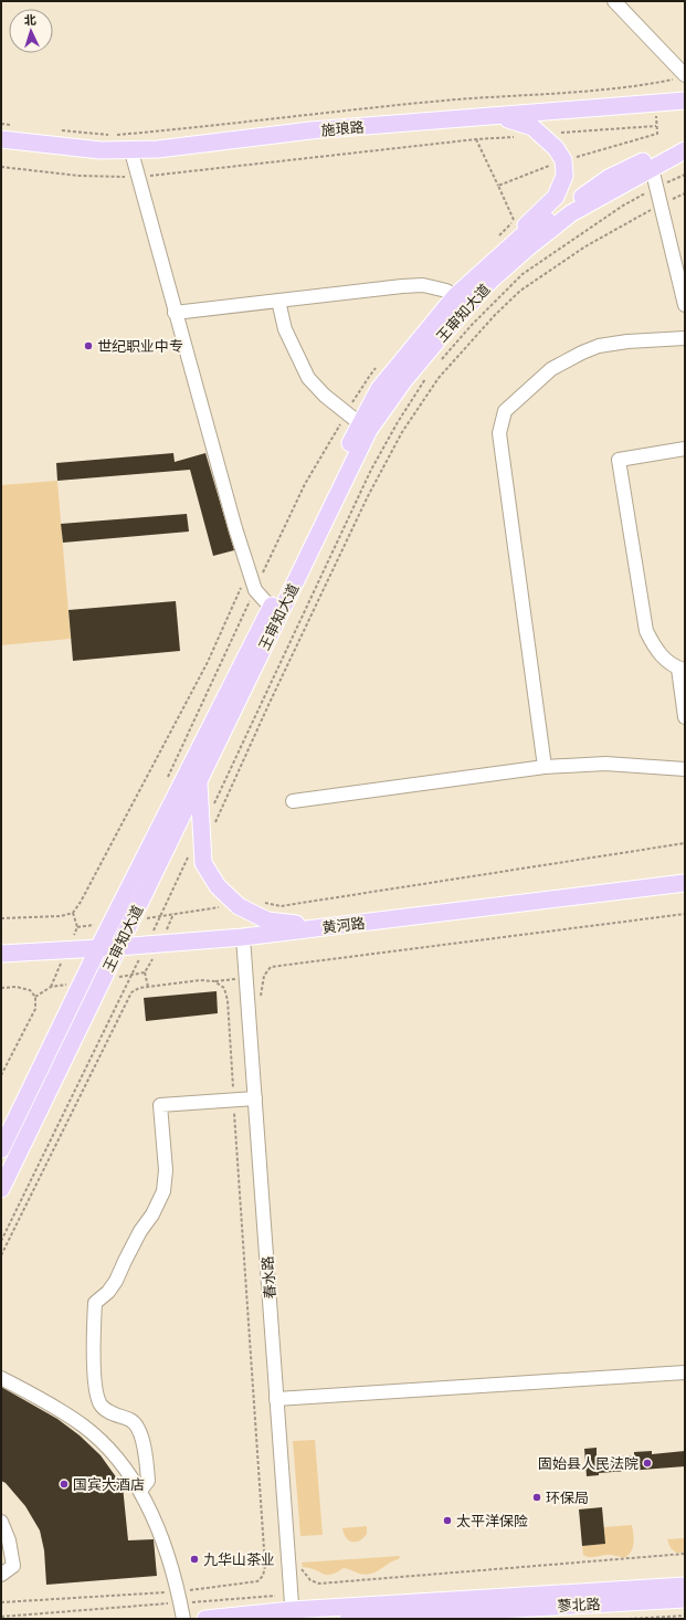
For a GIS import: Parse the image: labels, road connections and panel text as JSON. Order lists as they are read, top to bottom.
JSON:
{
  "streets": {
    "main road": [
      "施琅路",
      "王审知大道",
      "黄河路",
      "蓼北路"
    ],
    "street": ["春水路"]
  },
  "crossings": [
    ["王审知大道", "黄河路"],
    ["黄河路", "春水路"]
  ],
  "places": [
    "世纪职业中专",
    "固始县人民法院",
    "国宾大酒店",
    "环保局",
    "太平洋保险",
    "九华山茶业"
  ],
  "north": "top"
}
